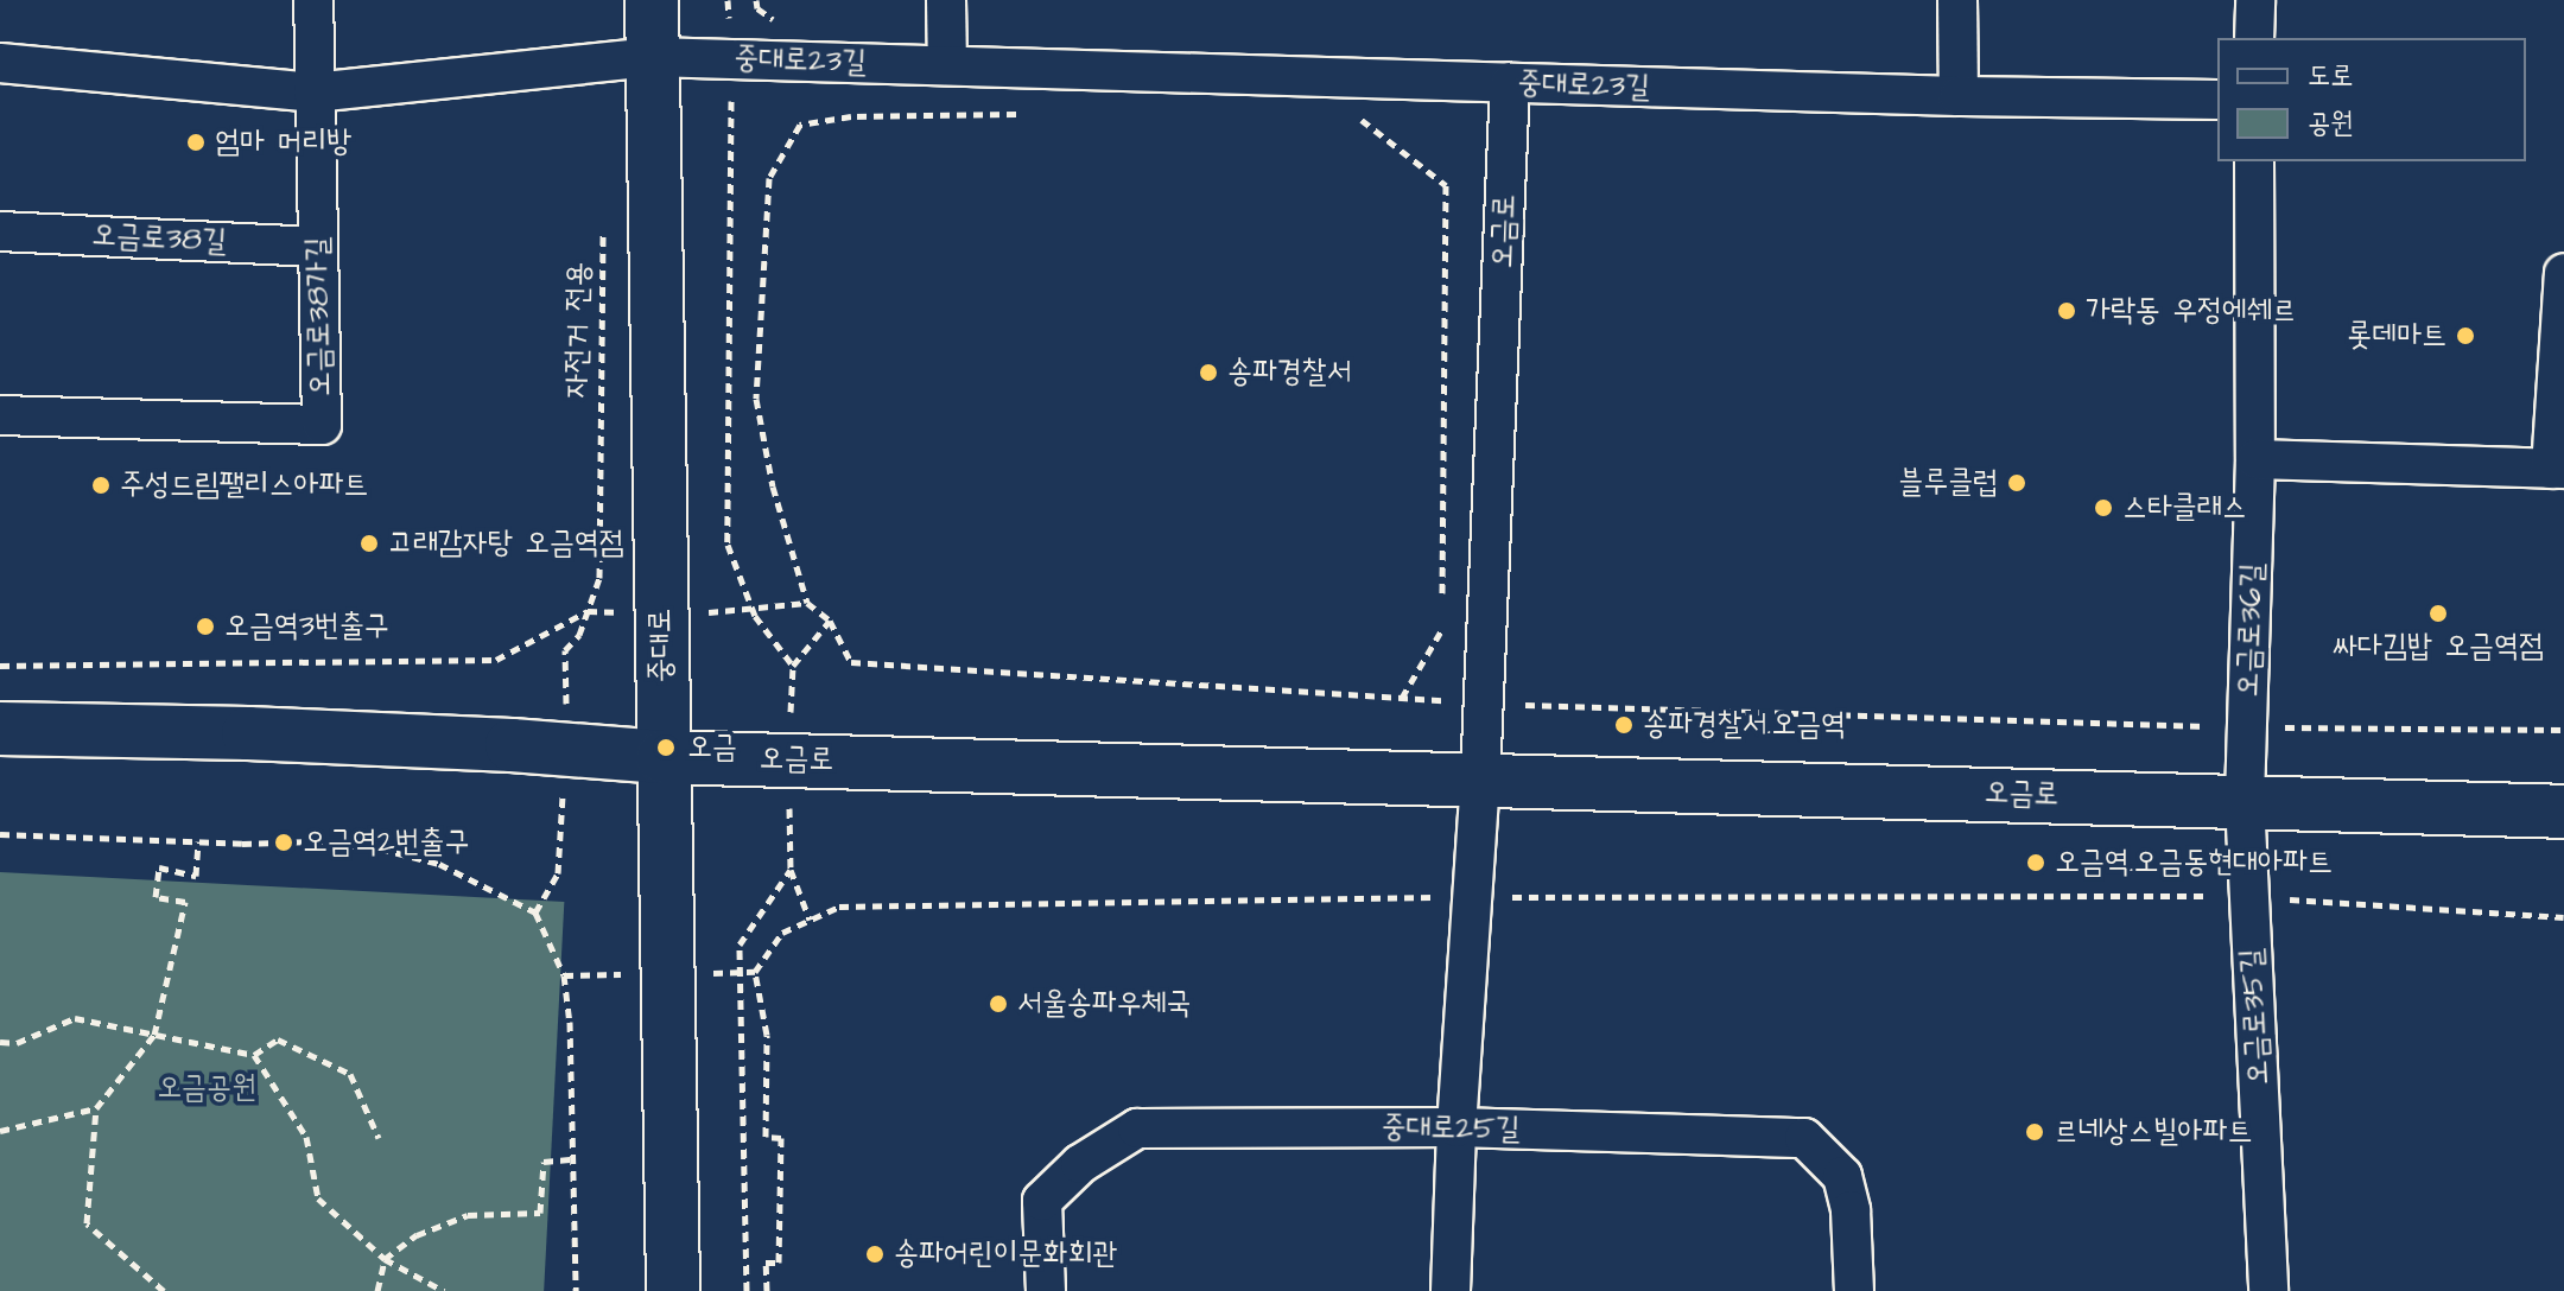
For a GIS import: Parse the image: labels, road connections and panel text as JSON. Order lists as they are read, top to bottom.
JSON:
{
  "streets": {
    "main road": ["오금로", "중대로"],
    "street": [
      "중대로23길",
      "오금로38길",
      "오금로38가길",
      "오금로36길",
      "오금로35길",
      "중대로25길"
    ],
    "path": ["자전거 전용"]
  },
  "crossings": [
    ["중대로23길", "오금로"],
    ["중대로23길", "오금로38가길"],
    ["중대로23길", "중대로"],
    ["오금로", "오금로36길"],
    ["오금로", "중대로"],
    ["오금로", "오금로35길"],
    ["오금로", "중대로25길"],
    ["오금로38길", "오금로38가길"],
    ["오금로36길", "오금로35길"]
  ],
  "parks": ["오금공원"],
  "places": [
    "엄마 머리방",
    "가락동 우정에쉐르",
    "롯데마트",
    "송파경찰서",
    "블루클럽",
    "주성드림팰리스아파트",
    "스타클래스",
    "고래감자탕 오금역점",
    "싸다김밥 오금역점",
    "오금역3번출구",
    "송파경찰서.오금역",
    "오금",
    "오금역2번출구",
    "오금역.오금동현대아파트",
    "서울송파우체국",
    "르네상스빌아파트",
    "송파어린이문화회관"
  ],
  "legend": ["도로", "공원"]
}
